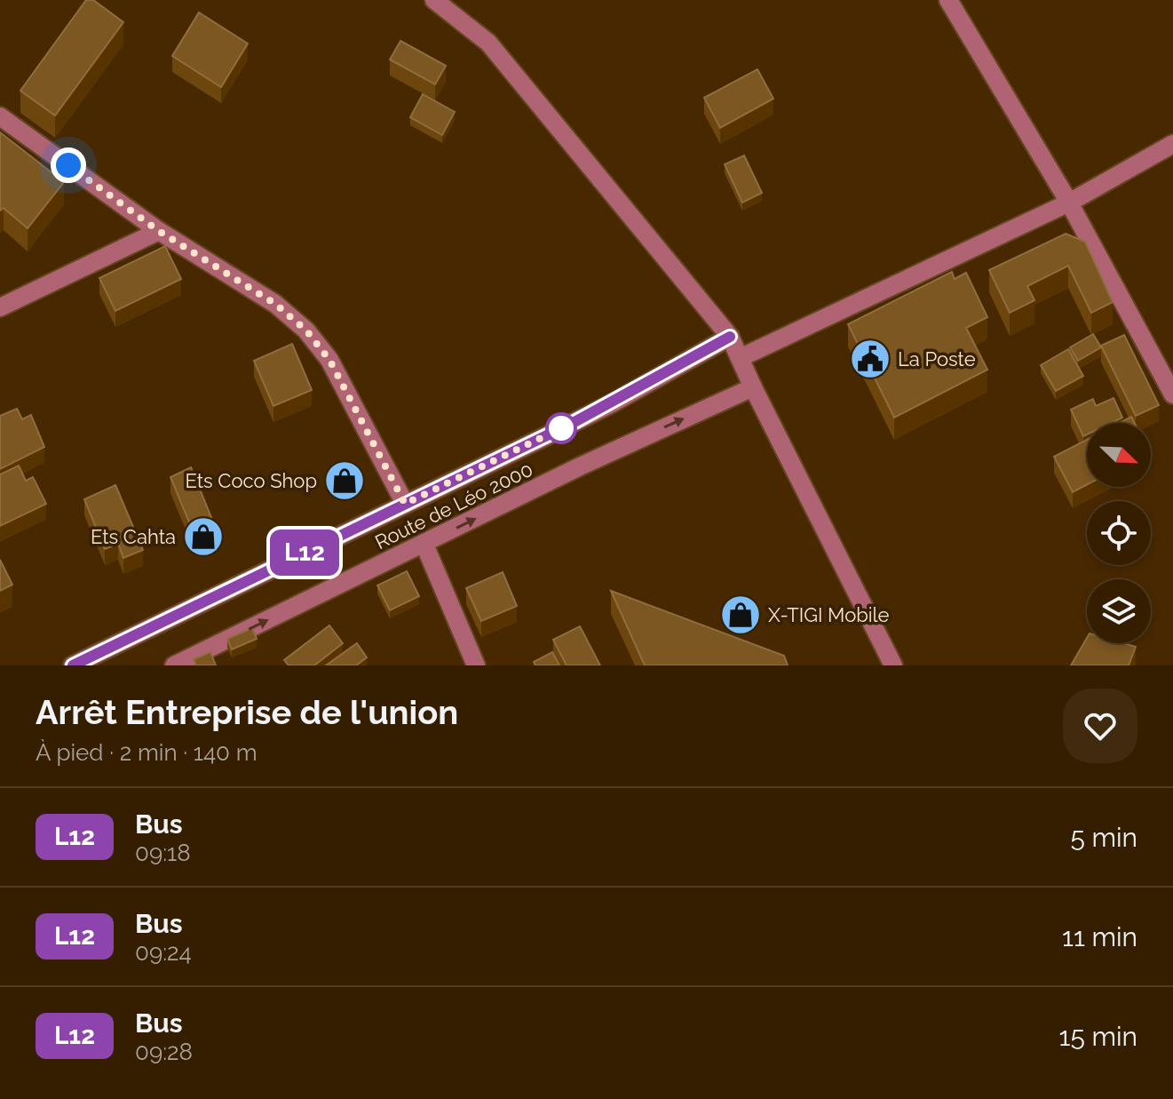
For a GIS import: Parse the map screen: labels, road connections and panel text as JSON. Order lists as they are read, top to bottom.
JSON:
{
  "streets": {
    "street": ["Route de Léo 2000"]
  },
  "places": {
    "public building": ["La Poste"],
    "shop": ["Ets Coco Shop", "Ets Cahta", "X-TIGI Mobile"]
  },
  "lines": ["bus line L12"],
  "north": "bottom right",
  "page": {
    "on_map": "L12",
    "heading": ["Arrêt Entreprise de l'union", "À pied · 2 min · 140 m"],
    "list": [
      {
        "mark": "L12",
        "name": "Bus",
        "note": "09:18",
        "value": "5 min"
      },
      {
        "mark": "L12",
        "name": "Bus",
        "note": "09:24",
        "value": "11 min"
      },
      {
        "mark": "L12",
        "name": "Bus",
        "note": "09:28",
        "value": "15 min"
      }
    ]
  }
}
